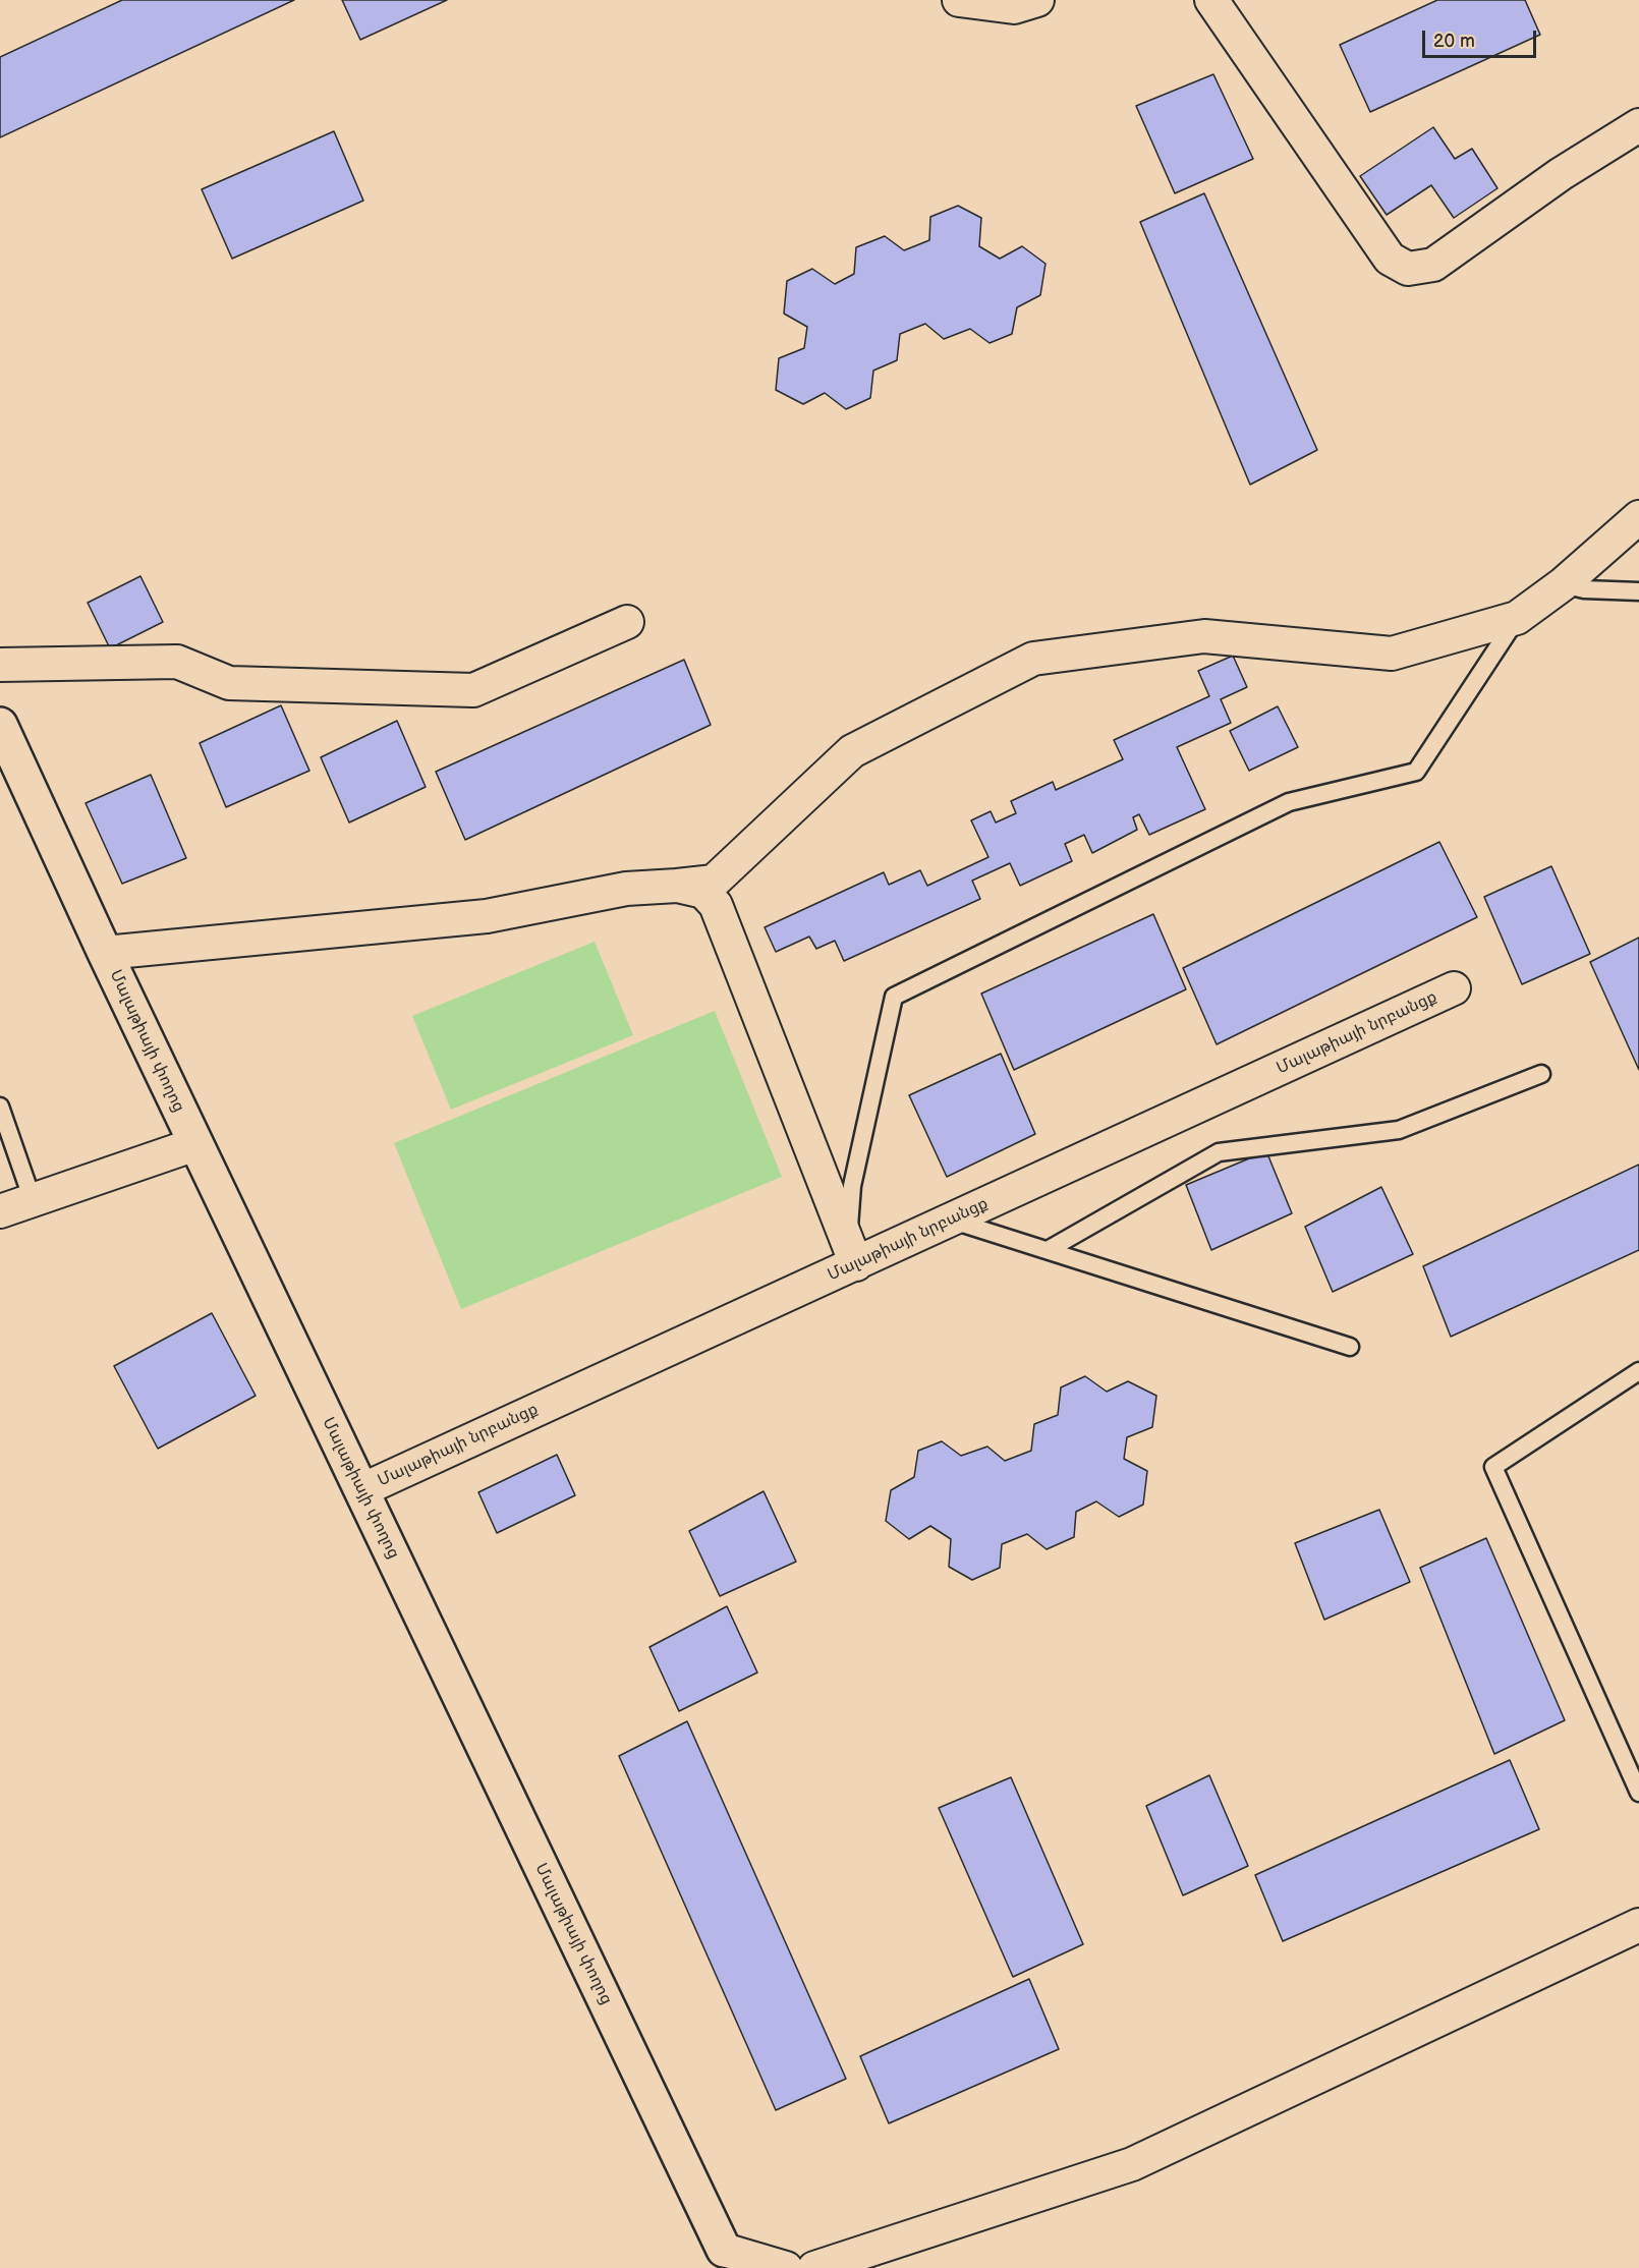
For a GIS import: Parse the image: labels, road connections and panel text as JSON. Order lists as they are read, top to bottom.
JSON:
{
  "streets": {
    "street": ["Մալաթիայի նրբանցք", "Մալաթիայի փողոց"]
  },
  "crossings": [
    ["Մալաթիայի նրբանցք", "Մալաթիայի փողոց"]
  ],
  "scale_bar": "20 m"
}
